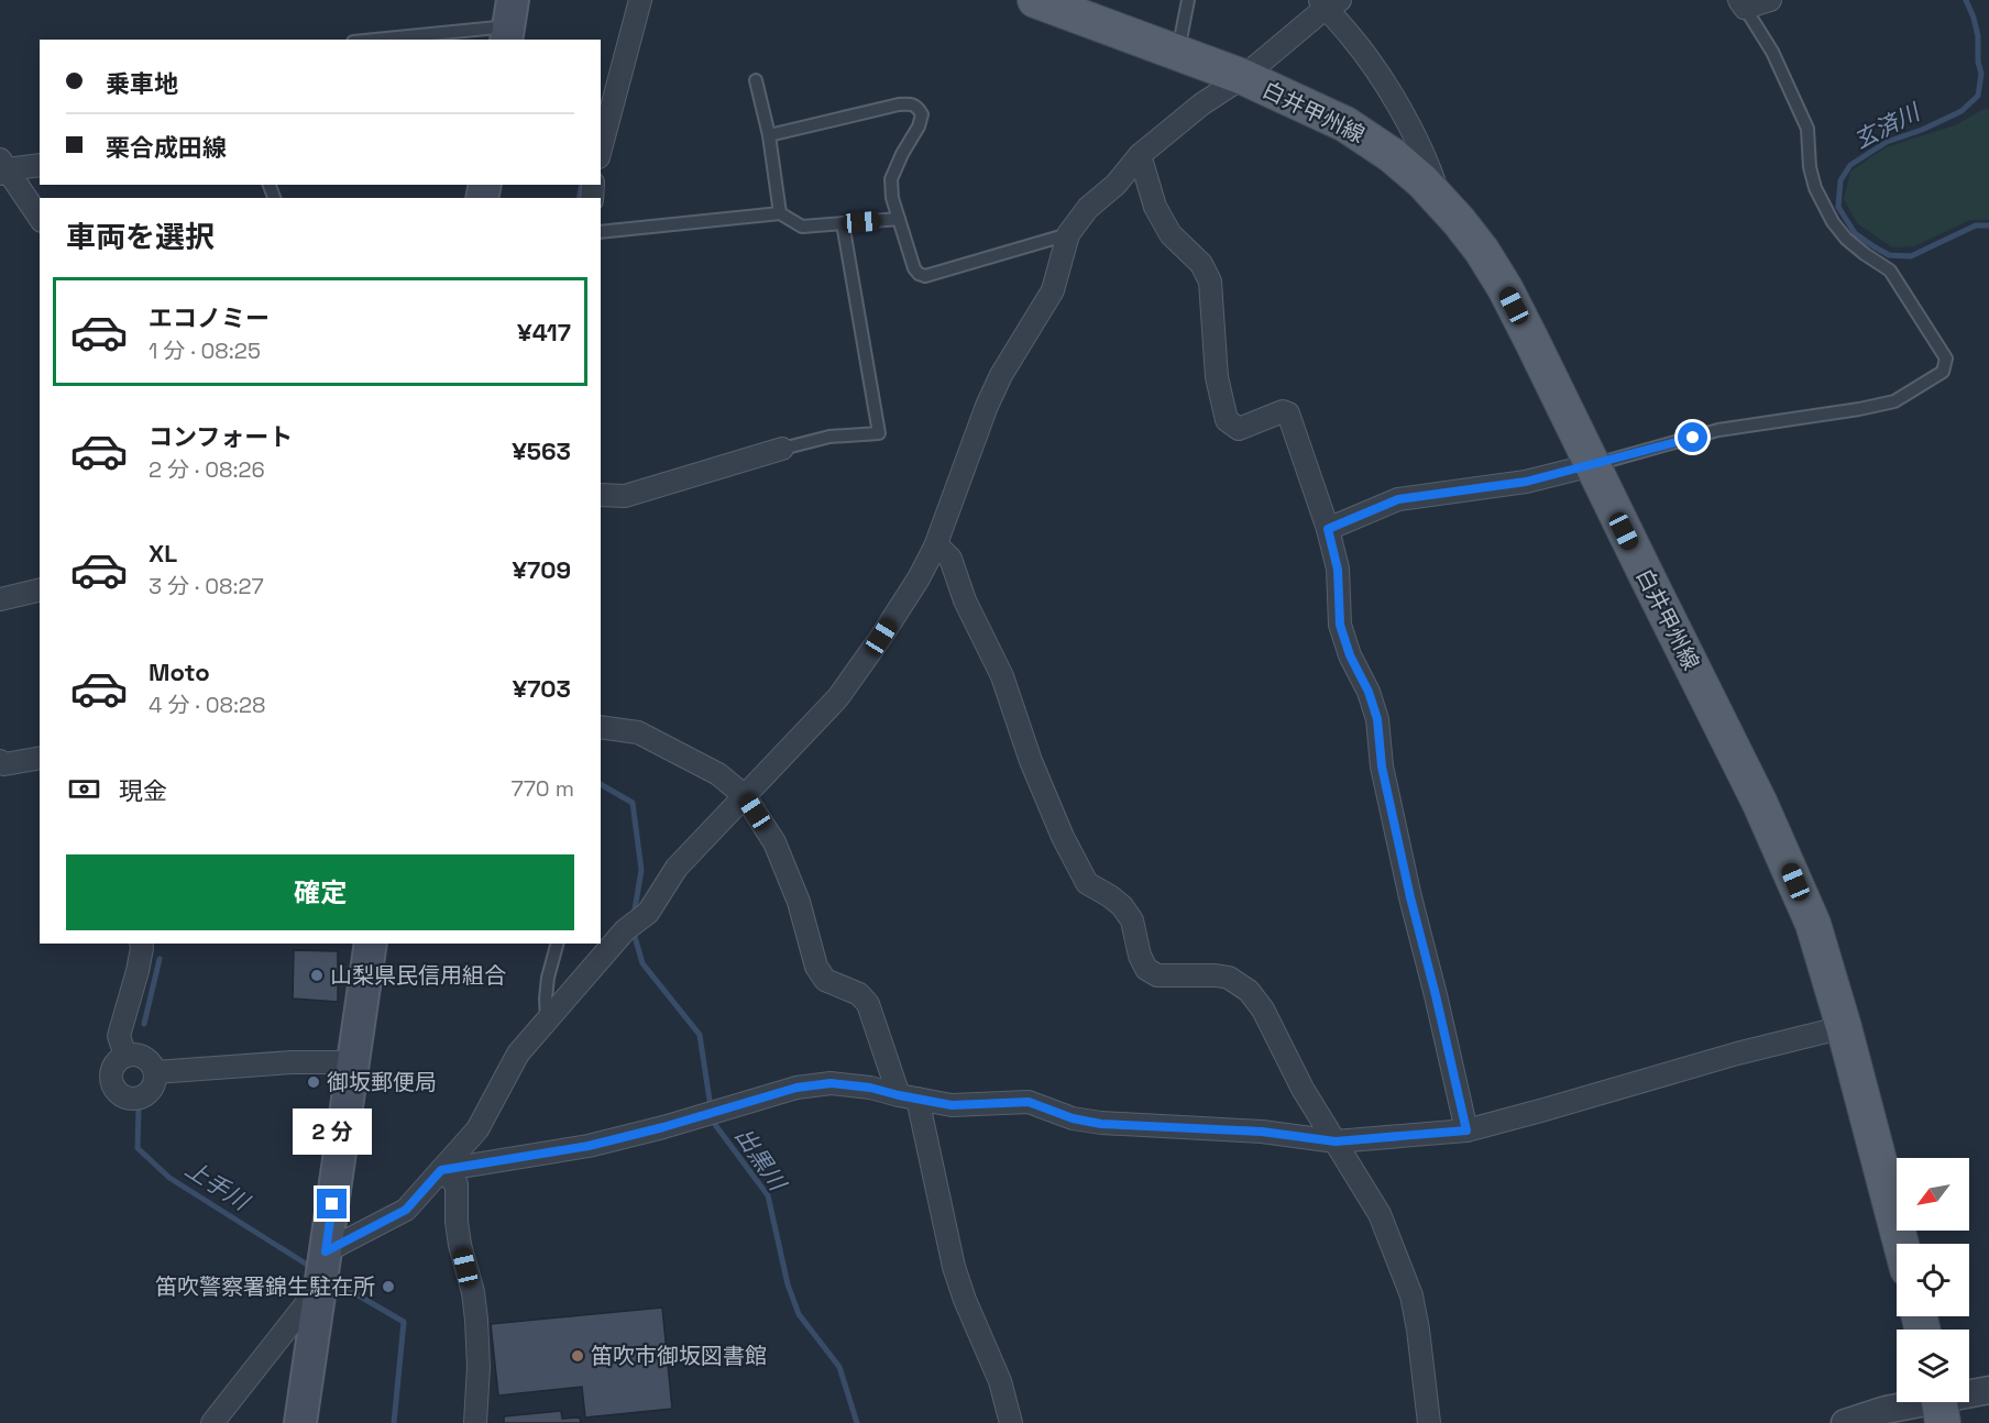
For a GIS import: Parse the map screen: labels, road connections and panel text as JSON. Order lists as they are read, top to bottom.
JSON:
{
  "streets": {
    "main road": ["白井甲州線"]
  },
  "water": ["玄済川", "出黒川", "上手川"],
  "places": [
    "山梨県民信用組合",
    "御坂郵便局",
    "笛吹警察署錦生駐在所",
    "笛吹市御坂図書館"
  ],
  "north": "bottom left",
  "page": {
    "banner": ["乗車地", "栗合成田線"],
    "heading": "車両を選択",
    "list": [
      {
        "name": "エコノミー",
        "note": "1 分 · 08:25",
        "value": "¥417"
      },
      {
        "name": "コンフォート",
        "note": "2 分 · 08:26",
        "value": "¥563"
      },
      {
        "name": "XL",
        "note": "3 分 · 08:27",
        "value": "¥709"
      },
      {
        "name": "Moto",
        "note": "4 分 · 08:28",
        "value": "¥703"
      }
    ],
    "pay": ["現金", "770 m"],
    "buttons": "確定",
    "bubble": "2 分"
  }
}
